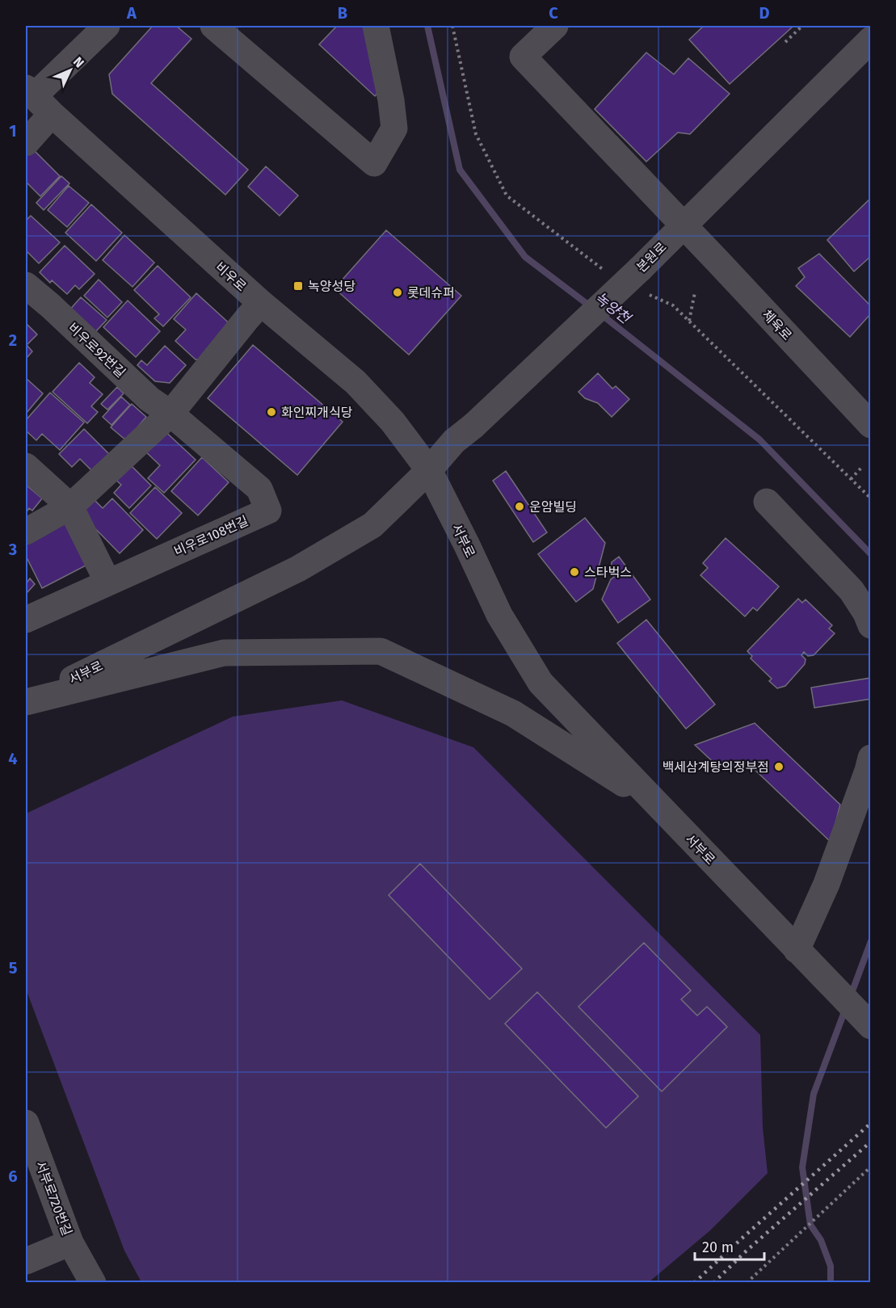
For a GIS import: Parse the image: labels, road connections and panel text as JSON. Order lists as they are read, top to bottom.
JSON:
{
  "streets": {
    "street": [
      "본원로",
      "비우로",
      "체육로",
      "비우로92번길",
      "비우로108번길",
      "서부로",
      "서부로720번길"
    ]
  },
  "crossings": [
    ["본원로", "비우로"],
    ["본원로", "체육로"],
    ["본원로", "서부로"],
    ["비우로", "서부로"],
    ["비우로92번길", "비우로108번길"]
  ],
  "water": ["녹양천"],
  "places": {
    "transit": ["녹양성당"],
    "other": [
      "롯데슈퍼",
      "화인찌개식당",
      "운암빌딩",
      "스타벅스",
      "백세삼계탕의정부점"
    ]
  },
  "scale_bar": "20 m",
  "north": "top right",
  "grid": {
    "columns": [
      "A",
      "B",
      "C",
      "D"
    ],
    "rows": [
      "1",
      "2",
      "3",
      "4",
      "5",
      "6"
    ]
  }
}
